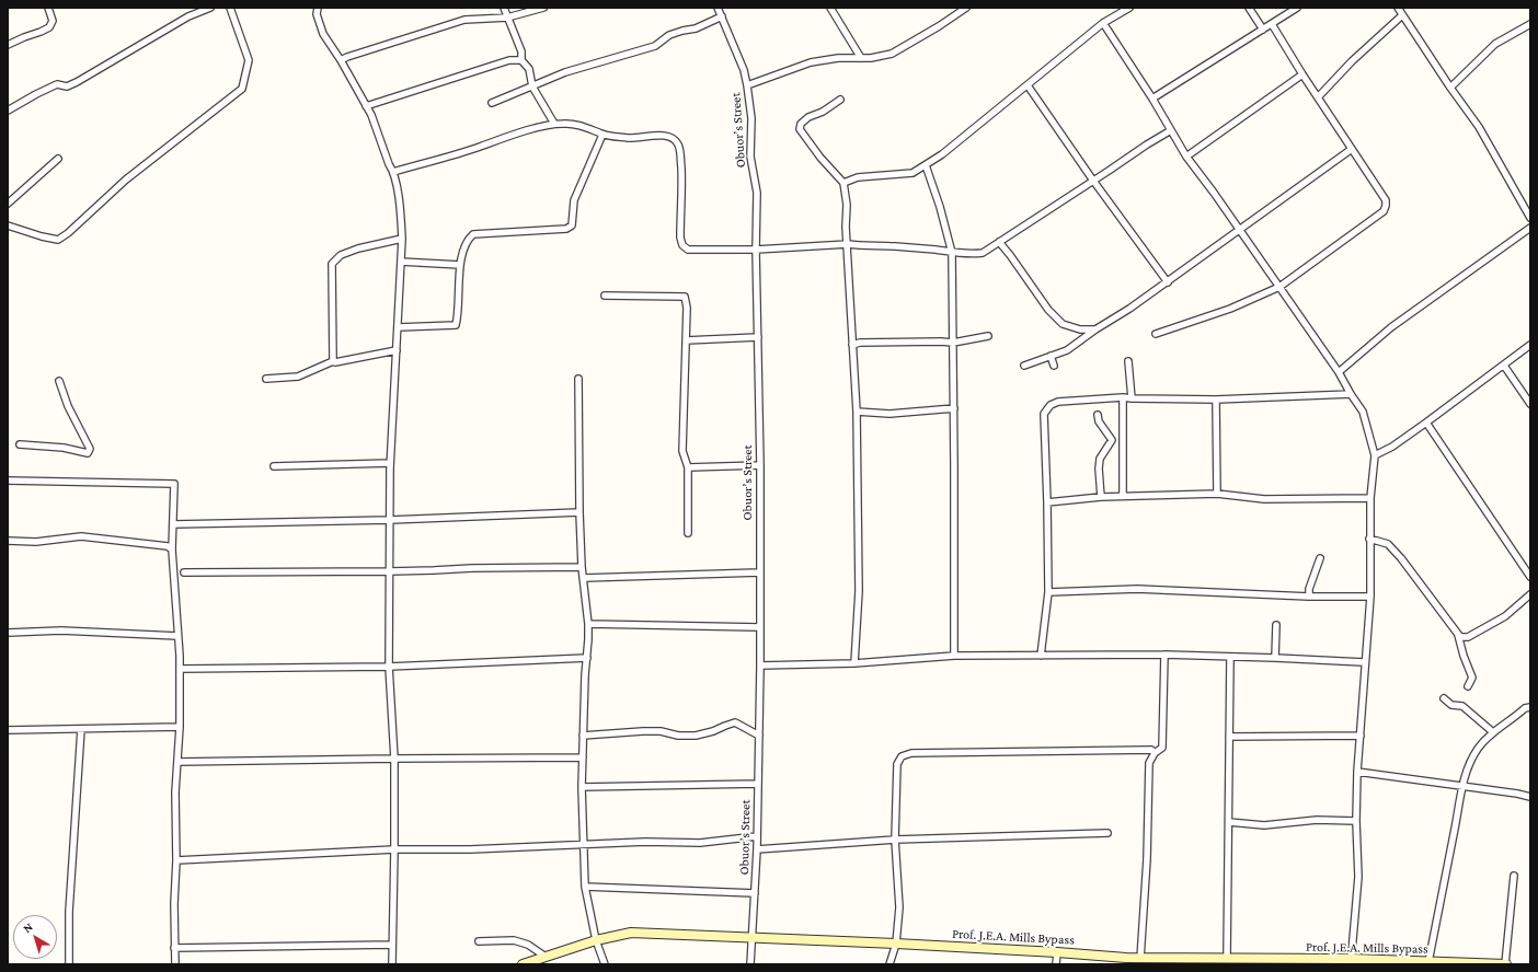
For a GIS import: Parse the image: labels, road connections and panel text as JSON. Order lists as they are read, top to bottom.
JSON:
{
  "streets": {
    "street": ["Obuor’s Street", "Prof. J.E.A. Mills Bypass"]
  },
  "crossings": [
    ["Obuor’s Street", "Prof. J.E.A. Mills Bypass"]
  ],
  "north": "top left"
}
